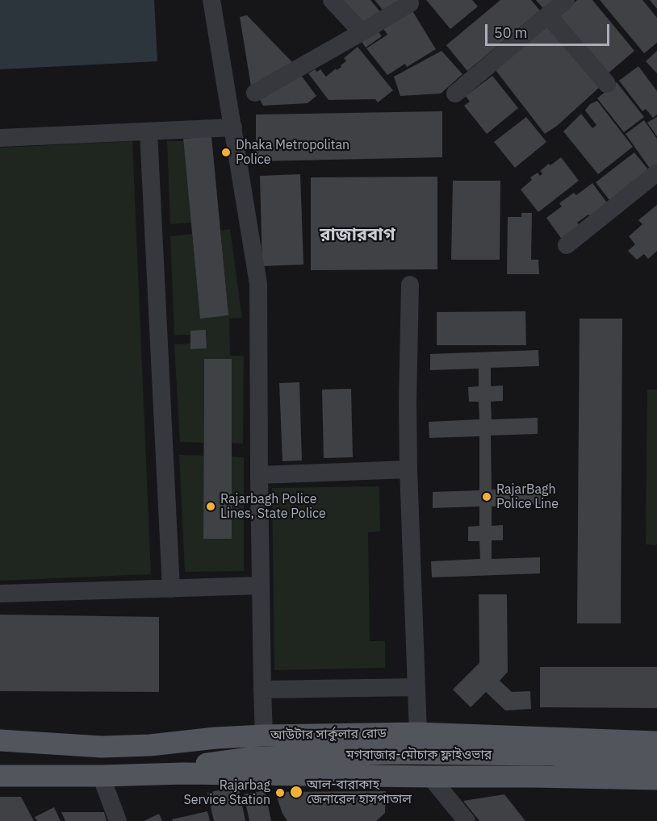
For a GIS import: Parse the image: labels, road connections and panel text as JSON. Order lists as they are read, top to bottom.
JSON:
{
  "streets": {
    "main road": ["আউটার সার্কুলার রোড", "মগবাজার-মৌচাক ফ্লাইওভার"]
  },
  "districts": ["রাজারবাগ"],
  "places": [
    "Dhaka Metropolitan Police",
    "RajarBagh Police Line",
    "Rajarbagh Police Lines, State Police",
    "আল-বারাকাহ জেনারেল হাসপাতাল",
    "Rajarbag Service Station"
  ],
  "scale_bar": "50 m"
}
